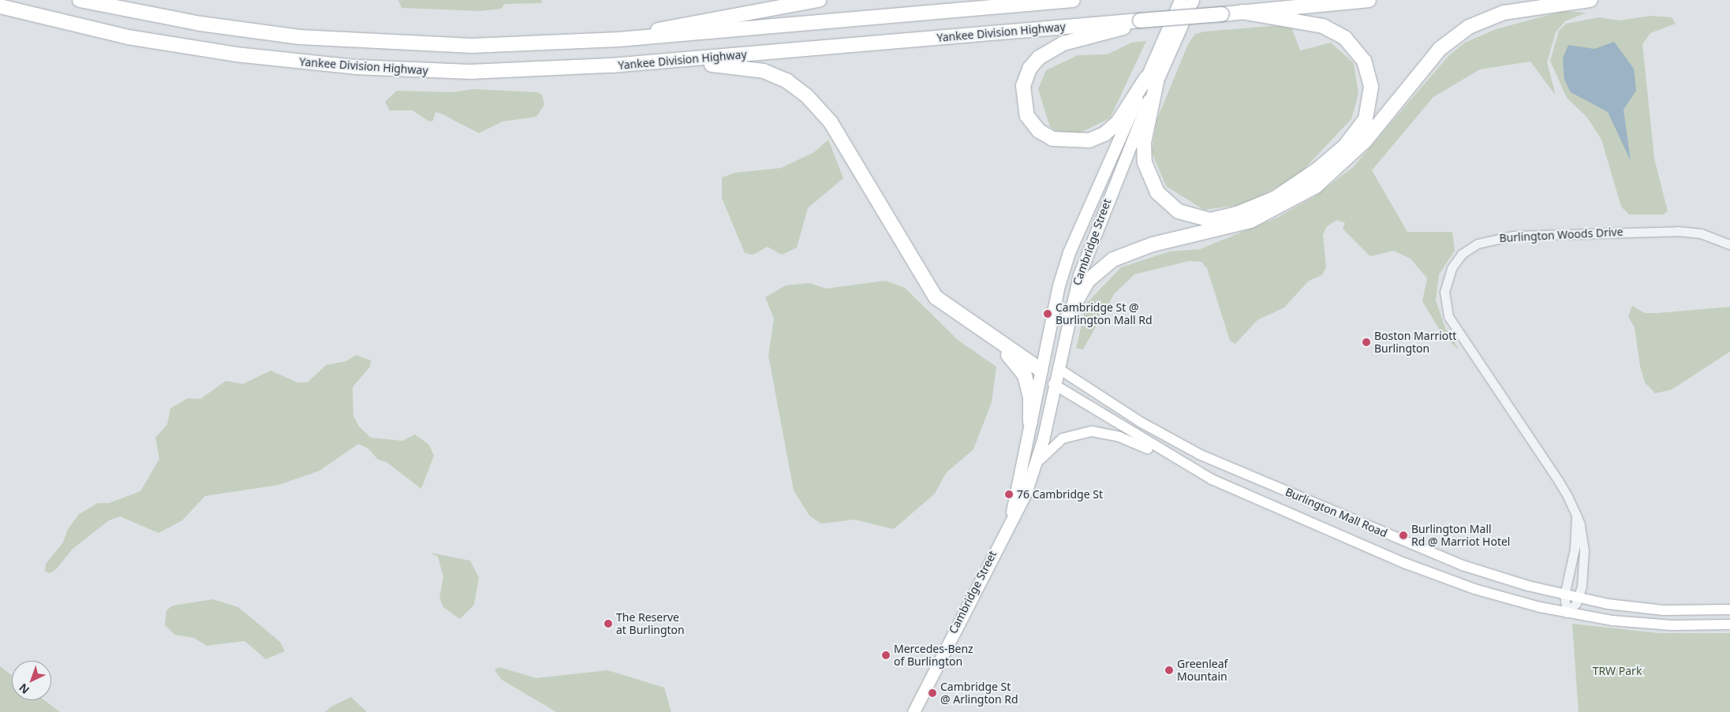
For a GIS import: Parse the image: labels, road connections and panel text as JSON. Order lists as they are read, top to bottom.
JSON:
{
  "streets": {
    "highway": ["Yankee Division Highway"],
    "main road": ["Cambridge Street", "Burlington Mall Road"],
    "street": ["Burlington Woods Drive"]
  },
  "crossings": [
    ["Burlington Woods Drive", "Burlington Mall Road"],
    ["Cambridge Street", "Burlington Mall Road"]
  ],
  "parks": ["TRW Park"],
  "places": [
    "Cambridge St @ Burlington Mall Rd",
    "Boston Marriott Burlington",
    "76 Cambridge St",
    "Burlington Mall Rd @ Marriot Hotel",
    "The Reserve at Burlington",
    "Mercedes-Benz of Burlington",
    "Greenleaf Mountain",
    "Cambridge St @ Arlington Rd"
  ],
  "north": "bottom left"
}
